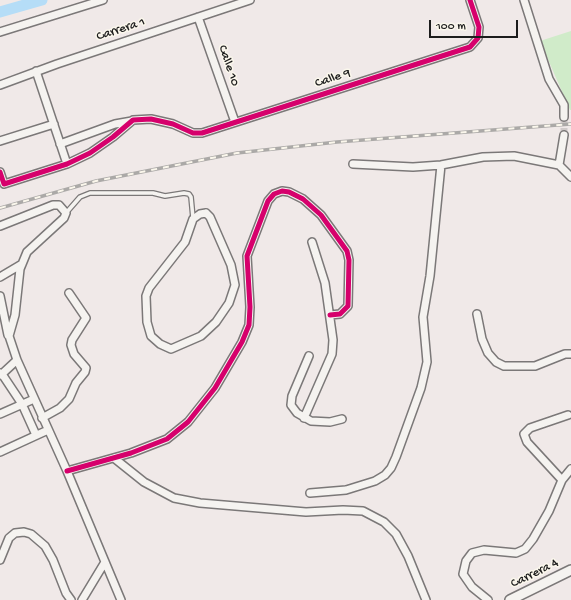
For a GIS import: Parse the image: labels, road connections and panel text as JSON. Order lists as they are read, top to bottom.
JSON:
{
  "streets": {
    "street": [
      "Carrera 1",
      "Calle 10",
      "Calle 9",
      "Carrera 4"
    ]
  },
  "crossings": [
    ["Carrera 1", "Calle 10"],
    ["Calle 10", "Calle 9"]
  ],
  "scale_bar": "100 m"
}
